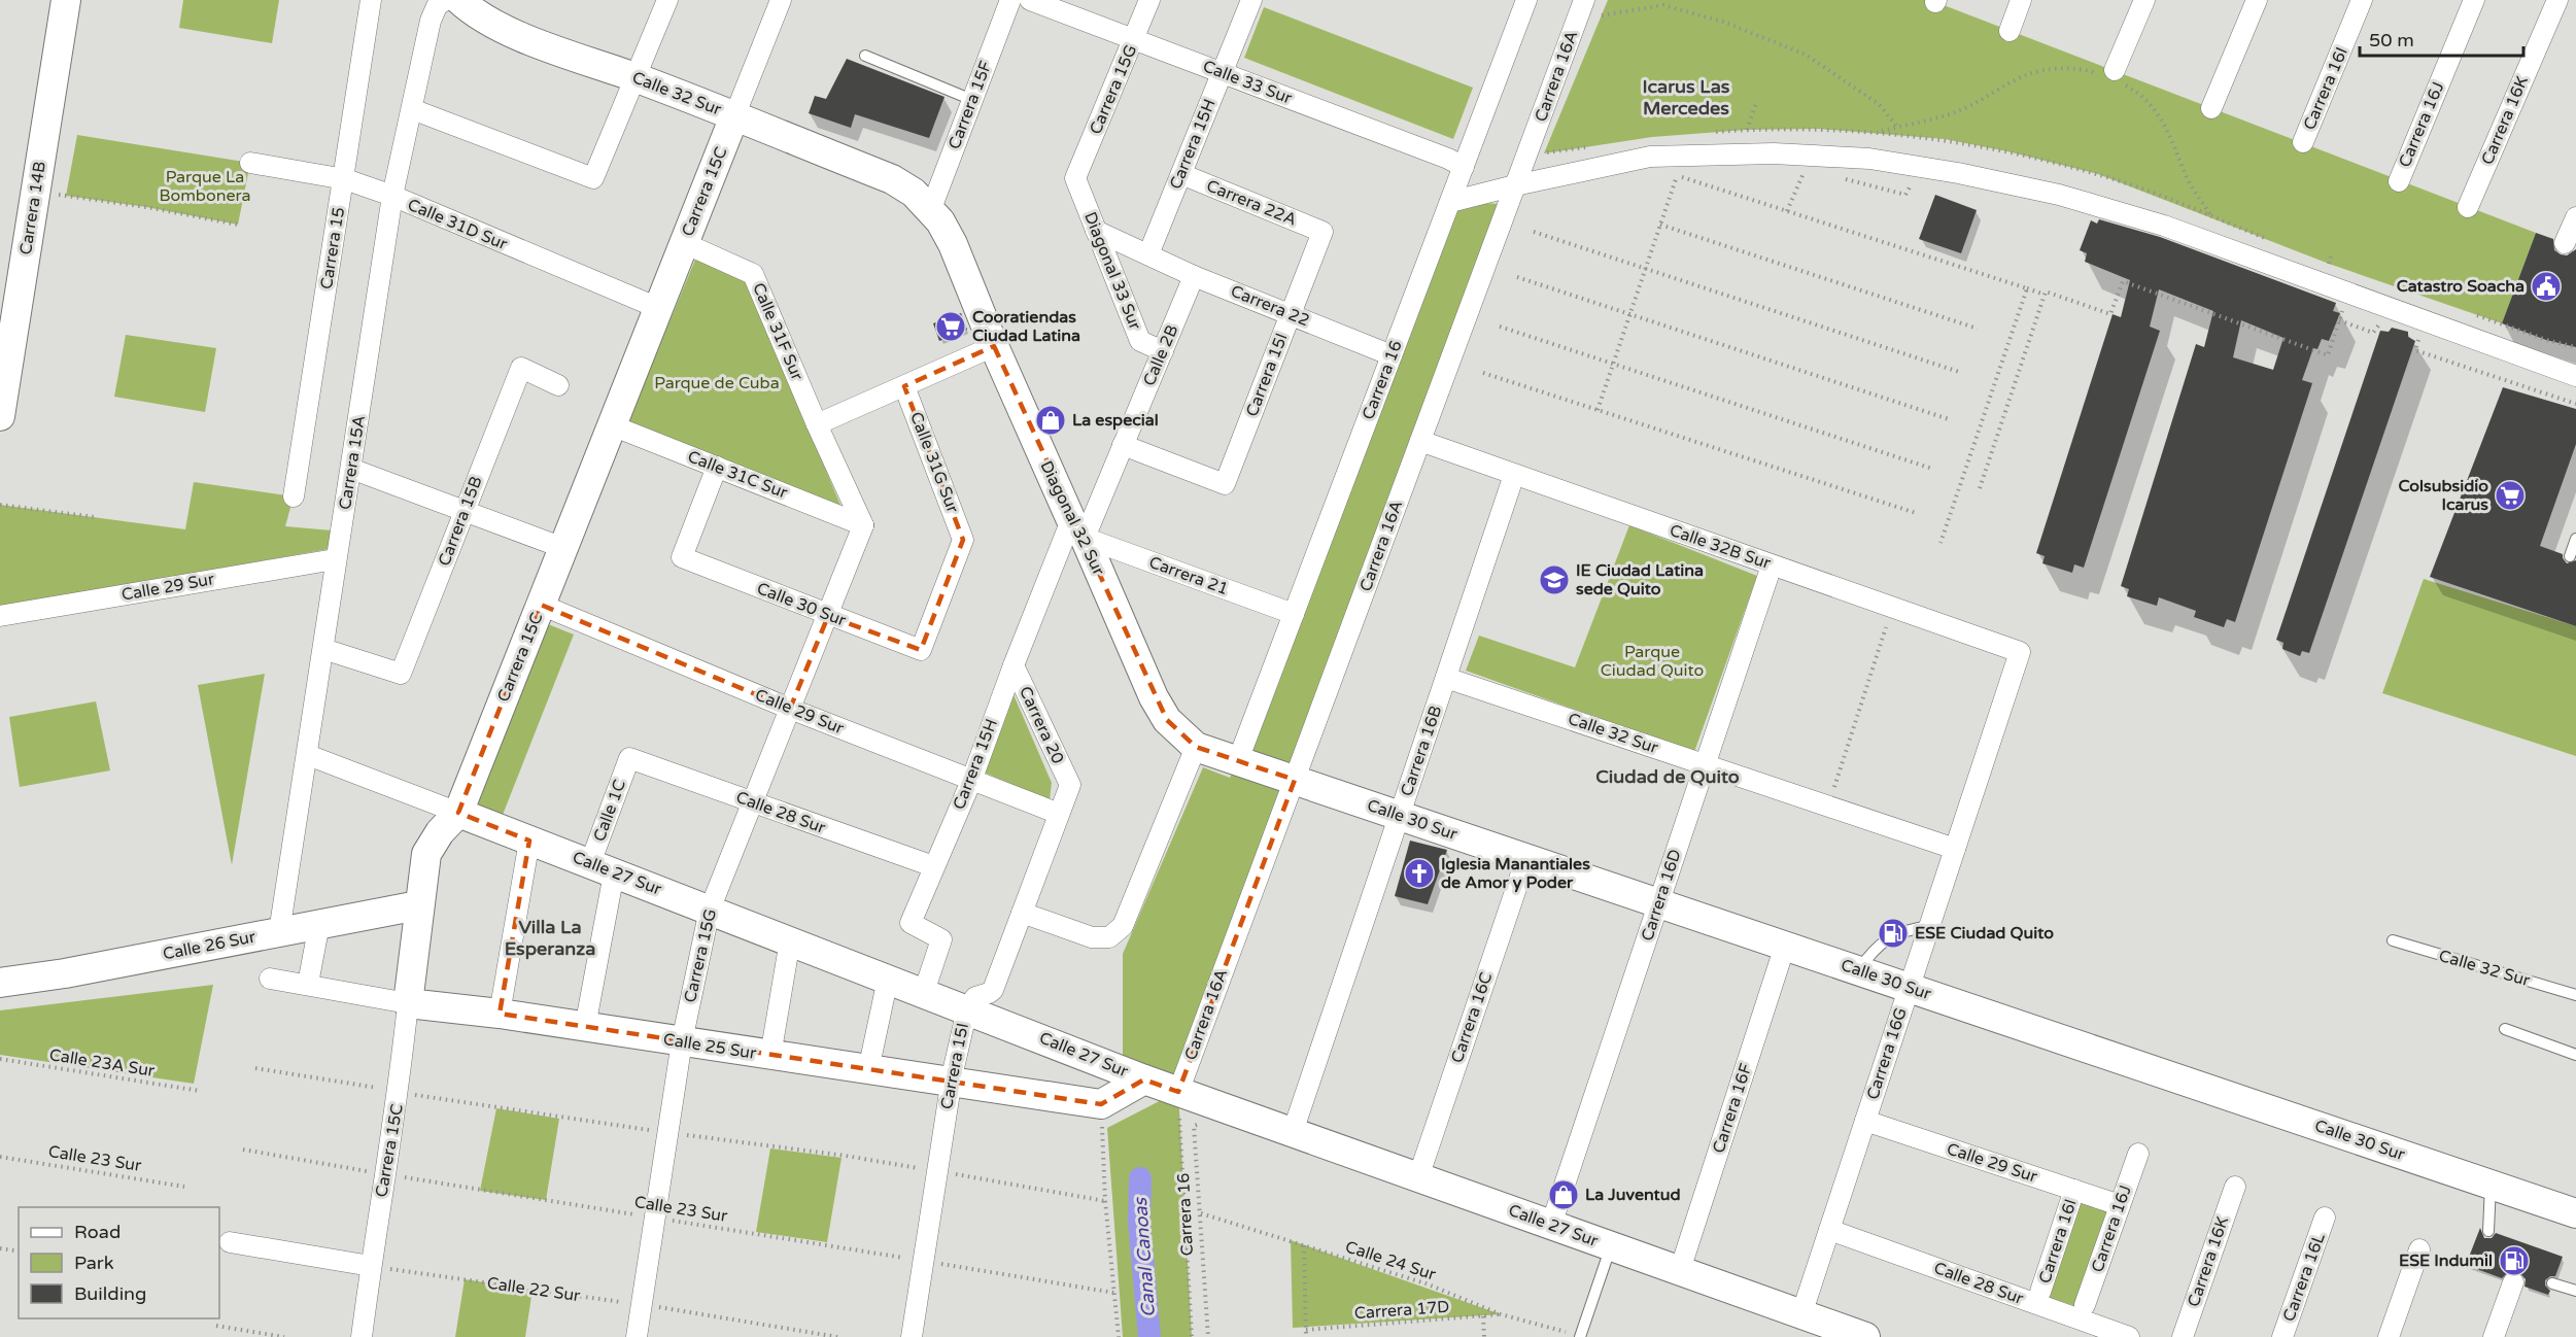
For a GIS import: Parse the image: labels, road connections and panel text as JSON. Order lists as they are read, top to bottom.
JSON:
{
  "streets": {
    "street": [
      "Carrera 16A",
      "Calle 33 Sur",
      "Carrera 16I",
      "Carrera 15G",
      "Calle 32 Sur",
      "Carrera 15F",
      "Carrera 16K",
      "Carrera 16J",
      "Carrera 15H",
      "Carrera 15C",
      "Carrera 22A",
      "Carrera 14B",
      "Calle 31D Sur",
      "Carrera 15",
      "Diagonal 33 Sur",
      "Carrera 22",
      "Calle 31F Sur",
      "Calle 2B",
      "Carrera 15I",
      "Carrera 16",
      "Carrera 15A",
      "Calle 31G Sur",
      "Calle 31C Sur",
      "Diagonal 32 Sur",
      "Carrera 15B",
      "Calle 32B Sur",
      "Carrera 21",
      "Calle 29 Sur",
      "Calle 30 Sur",
      "Carrera 20",
      "Carrera 16B",
      "Calle 1C",
      "Calle 28 Sur",
      "Calle 27 Sur",
      "Carrera 16D",
      "Calle 26 Sur",
      "Carrera 16C",
      "Calle 25 Sur",
      "Carrera 16G",
      "Carrera 16F",
      "Carrera 16L"
    ],
    "path": [
      "Calle 23A Sur",
      "Calle 23 Sur",
      "Calle 24 Sur",
      "Calle 22 Sur",
      "Carrera 17D"
    ]
  },
  "crossings": [
    ["Carrera 16A", "Carrera 16"],
    ["Carrera 16A", "Calle 32B Sur"],
    ["Carrera 16A", "Calle 30 Sur"],
    ["Carrera 16A", "Calle 27 Sur"],
    ["Calle 33 Sur", "Carrera 15G"],
    ["Calle 33 Sur", "Carrera 15H"],
    ["Calle 33 Sur", "Carrera 16"],
    ["Carrera 16I", "Calle 29 Sur"],
    ["Carrera 15G", "Diagonal 33 Sur"],
    ["Carrera 15G", "Calle 31F Sur"],
    ["Carrera 15G", "Calle 31C Sur"],
    ["Carrera 15G", "Calle 29 Sur"],
    ["Carrera 15G", "Calle 30 Sur"],
    ["Carrera 15G", "Calle 28 Sur"],
    ["Carrera 15G", "Calle 27 Sur"],
    ["Carrera 15G", "Calle 25 Sur"],
    ["Carrera 15G", "Calle 23 Sur"],
    ["Carrera 15G", "Calle 22 Sur"],
    ["Calle 32 Sur", "Carrera 15F"],
    ["Calle 32 Sur", "Carrera 15C"],
    ["Calle 32 Sur", "Carrera 15A"],
    ["Calle 32 Sur", "Diagonal 32 Sur"],
    ["Calle 32 Sur", "Carrera 16B"],
    ["Calle 32 Sur", "Carrera 16D"],
    ["Calle 32 Sur", "Carrera 16G"],
    ["Carrera 15F", "Diagonal 32 Sur"],
    ["Carrera 16J", "Calle 29 Sur"],
    ["Carrera 15H", "Carrera 22A"],
    ["Carrera 15H", "Carrera 22"],
    ["Carrera 15H", "Calle 2B"],
    ["Carrera 15H", "Diagonal 32 Sur"],
    ["Carrera 15H", "Carrera 21"],
    ["Carrera 15H", "Calle 29 Sur"],
    ["Carrera 15H", "Carrera 20"],
    ["Carrera 15H", "Calle 28 Sur"],
    ["Carrera 15H", "Calle 27 Sur"],
    ["Carrera 15C", "Calle 31D Sur"],
    ["Carrera 15C", "Calle 31F Sur"],
    ["Carrera 15C", "Calle 31C Sur"],
    ["Carrera 15C", "Calle 29 Sur"],
    ["Carrera 15C", "Calle 27 Sur"],
    ["Carrera 15C", "Calle 26 Sur"],
    ["Carrera 15C", "Calle 25 Sur"],
    ["Carrera 15C", "Calle 23 Sur"],
    ["Carrera 15C", "Calle 22 Sur"],
    ["Carrera 22A", "Carrera 15I"],
    ["Calle 31D Sur", "Carrera 15"],
    ["Calle 31D Sur", "Carrera 15A"],
    ["Diagonal 33 Sur", "Carrera 22"],
    ["Diagonal 33 Sur", "Calle 2B"],
    ["Carrera 22", "Calle 2B"],
    ["Carrera 22", "Carrera 15I"],
    ["Carrera 22", "Carrera 16"],
    ["Calle 31F Sur", "Calle 31C Sur"],
    ["Calle 2B", "Carrera 15I"],
    ["Calle 2B", "Diagonal 32 Sur"],
    ["Calle 2B", "Carrera 21"],
    ["Carrera 15I", "Calle 29 Sur"],
    ["Carrera 15I", "Carrera 20"],
    ["Carrera 15I", "Calle 27 Sur"],
    ["Carrera 15I", "Calle 25 Sur"],
    ["Carrera 15I", "Calle 23 Sur"],
    ["Carrera 16", "Carrera 21"],
    ["Carrera 16", "Calle 30 Sur"],
    ["Carrera 16", "Calle 27 Sur"],
    ["Carrera 15A", "Carrera 15B"],
    ["Carrera 15A", "Calle 29 Sur"],
    ["Carrera 15A", "Calle 27 Sur"],
    ["Carrera 15A", "Calle 26 Sur"],
    ["Calle 31G Sur", "Calle 30 Sur"],
    ["Calle 31C Sur", "Calle 30 Sur"],
    ["Diagonal 32 Sur", "Carrera 21"],
    ["Diagonal 32 Sur", "Calle 30 Sur"],
    ["Calle 32B Sur", "Carrera 16B"],
    ["Calle 32B Sur", "Carrera 16D"],
    ["Calle 32B Sur", "Carrera 16G"],
    ["Calle 29 Sur", "Carrera 16G"],
    ["Calle 30 Sur", "Carrera 16B"],
    ["Calle 30 Sur", "Carrera 16D"],
    ["Calle 30 Sur", "Carrera 16C"],
    ["Calle 30 Sur", "Carrera 16G"],
    ["Calle 30 Sur", "Carrera 16F"],
    ["Carrera 16B", "Calle 27 Sur"],
    ["Calle 1C", "Calle 28 Sur"],
    ["Calle 1C", "Calle 27 Sur"],
    ["Calle 1C", "Calle 25 Sur"],
    ["Calle 28 Sur", "Carrera 16G"],
    ["Calle 27 Sur", "Carrera 16D"],
    ["Calle 27 Sur", "Carrera 16C"],
    ["Calle 27 Sur", "Carrera 16G"],
    ["Calle 27 Sur", "Carrera 16F"],
    ["Calle 24 Sur", "Carrera 17D"]
  ],
  "districts": ["Icarus Las Mercedes", "Ciudad de Quito", "Villa La Esperanza"],
  "water": ["Canal Canoas"],
  "parks": ["Parque La Bombonera", "Parque de Cuba", "Parque Ciudad Quito"],
  "places": {
    "public building": ["Catastro Soacha"],
    "supermarket": ["Cooratiendas Ciudad Latina", "Colsubsidio Icarus"],
    "shop": ["La especial", "La Juventud"],
    "school or university": ["IE Ciudad Latina sede Quito"],
    "church": ["Iglesia Manantiales de Amor y Poder"],
    "fuel station": ["ESE Ciudad Quito", "ESE Indumil"]
  },
  "legend": ["Road", "Park", "Building"],
  "scale_bar": "50 m"
}
